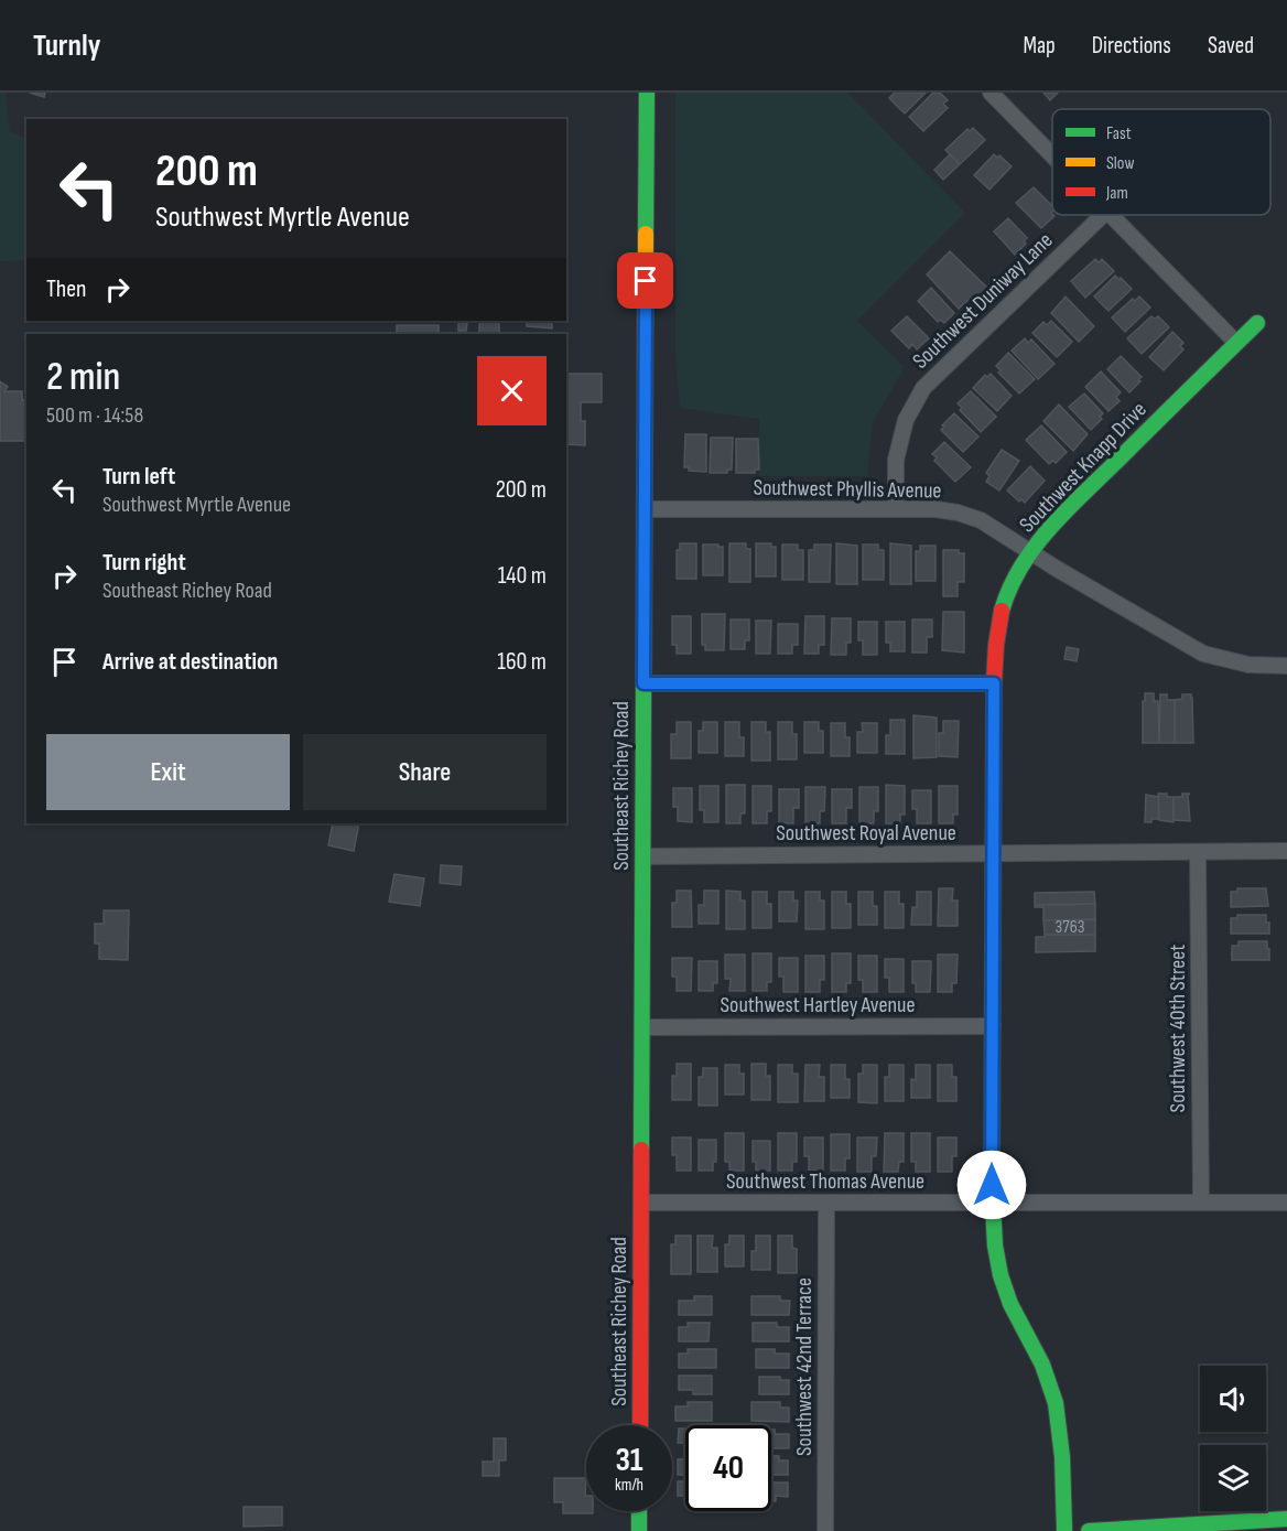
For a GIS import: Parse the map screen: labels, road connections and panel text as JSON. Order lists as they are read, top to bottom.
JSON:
{
  "streets": {
    "main road": ["Southwest Knapp Drive", "Southeast Richey Road"],
    "street": [
      "Southwest Duniway Lane",
      "Southwest Phyllis Avenue",
      "Southwest Royal Avenue",
      "Southwest Hartley Avenue",
      "Southwest 40th Street",
      "Southwest Thomas Avenue",
      "Southwest 42nd Terrace"
    ]
  },
  "crossings": [
    ["Southwest Duniway Lane", "Southwest Phyllis Avenue"],
    ["Southwest Knapp Drive", "Southwest Phyllis Avenue"],
    ["Southwest Knapp Drive", "Southwest Royal Avenue"],
    ["Southwest Knapp Drive", "Southwest Hartley Avenue"],
    ["Southwest Knapp Drive", "Southwest Thomas Avenue"],
    ["Southwest Phyllis Avenue", "Southeast Richey Road"],
    ["Southeast Richey Road", "Southwest Royal Avenue"],
    ["Southeast Richey Road", "Southwest Hartley Avenue"],
    ["Southeast Richey Road", "Southwest Thomas Avenue"],
    ["Southwest Royal Avenue", "Southwest 40th Street"],
    ["Southwest 40th Street", "Southwest Thomas Avenue"],
    ["Southwest Thomas Avenue", "Southwest 42nd Terrace"]
  ],
  "house_numbers": ["3763"],
  "legend": ["Fast", "Slow", "Jam"],
  "page": {
    "header": "Turnly",
    "nav": ["Map", "Directions", "Saved"],
    "turn": ["200 m", "Southwest Myrtle Avenue"],
    "then": "Then",
    "heading": ["2 min", "500 m · 14:58"],
    "list": [
      {
        "name": "Turn left",
        "note": "Southwest Myrtle Avenue",
        "value": "200 m"
      },
      {
        "name": "Turn right",
        "note": "Southeast Richey Road",
        "value": "140 m"
      },
      {
        "name": "Arrive at destination",
        "value": "160 m"
      }
    ],
    "buttons": ["Exit", "Share"],
    "speed": "31 km/h",
    "limit": "40"
  }
}
